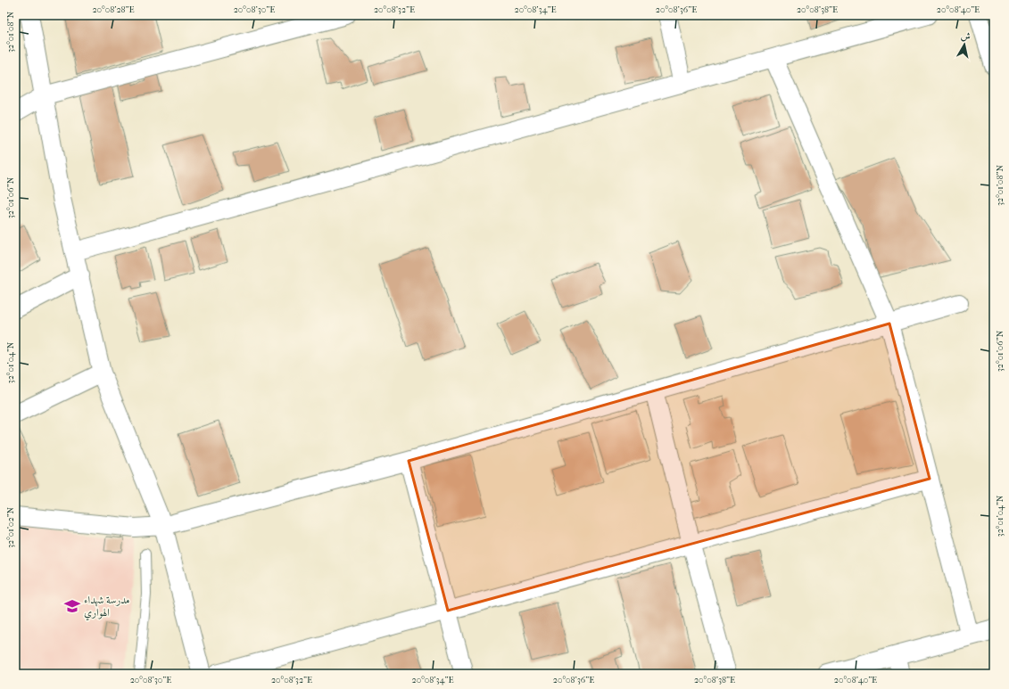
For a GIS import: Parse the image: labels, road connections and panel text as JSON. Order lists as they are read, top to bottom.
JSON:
{
  "places": {
    "school or university": ["مدرسة شهداء الهواري"]
  },
  "north": "top",
  "coordinates": [
    "20°08'28\"E",
    "20°08'30\"E",
    "20°08'32\"E",
    "20°08'34\"E",
    "20°08'36\"E",
    "20°08'38\"E",
    "20°08'40\"E",
    "32°01'08\"N",
    "32°01'06\"N",
    "32°01'04\"N",
    "32°01'02\"N"
  ]
}
